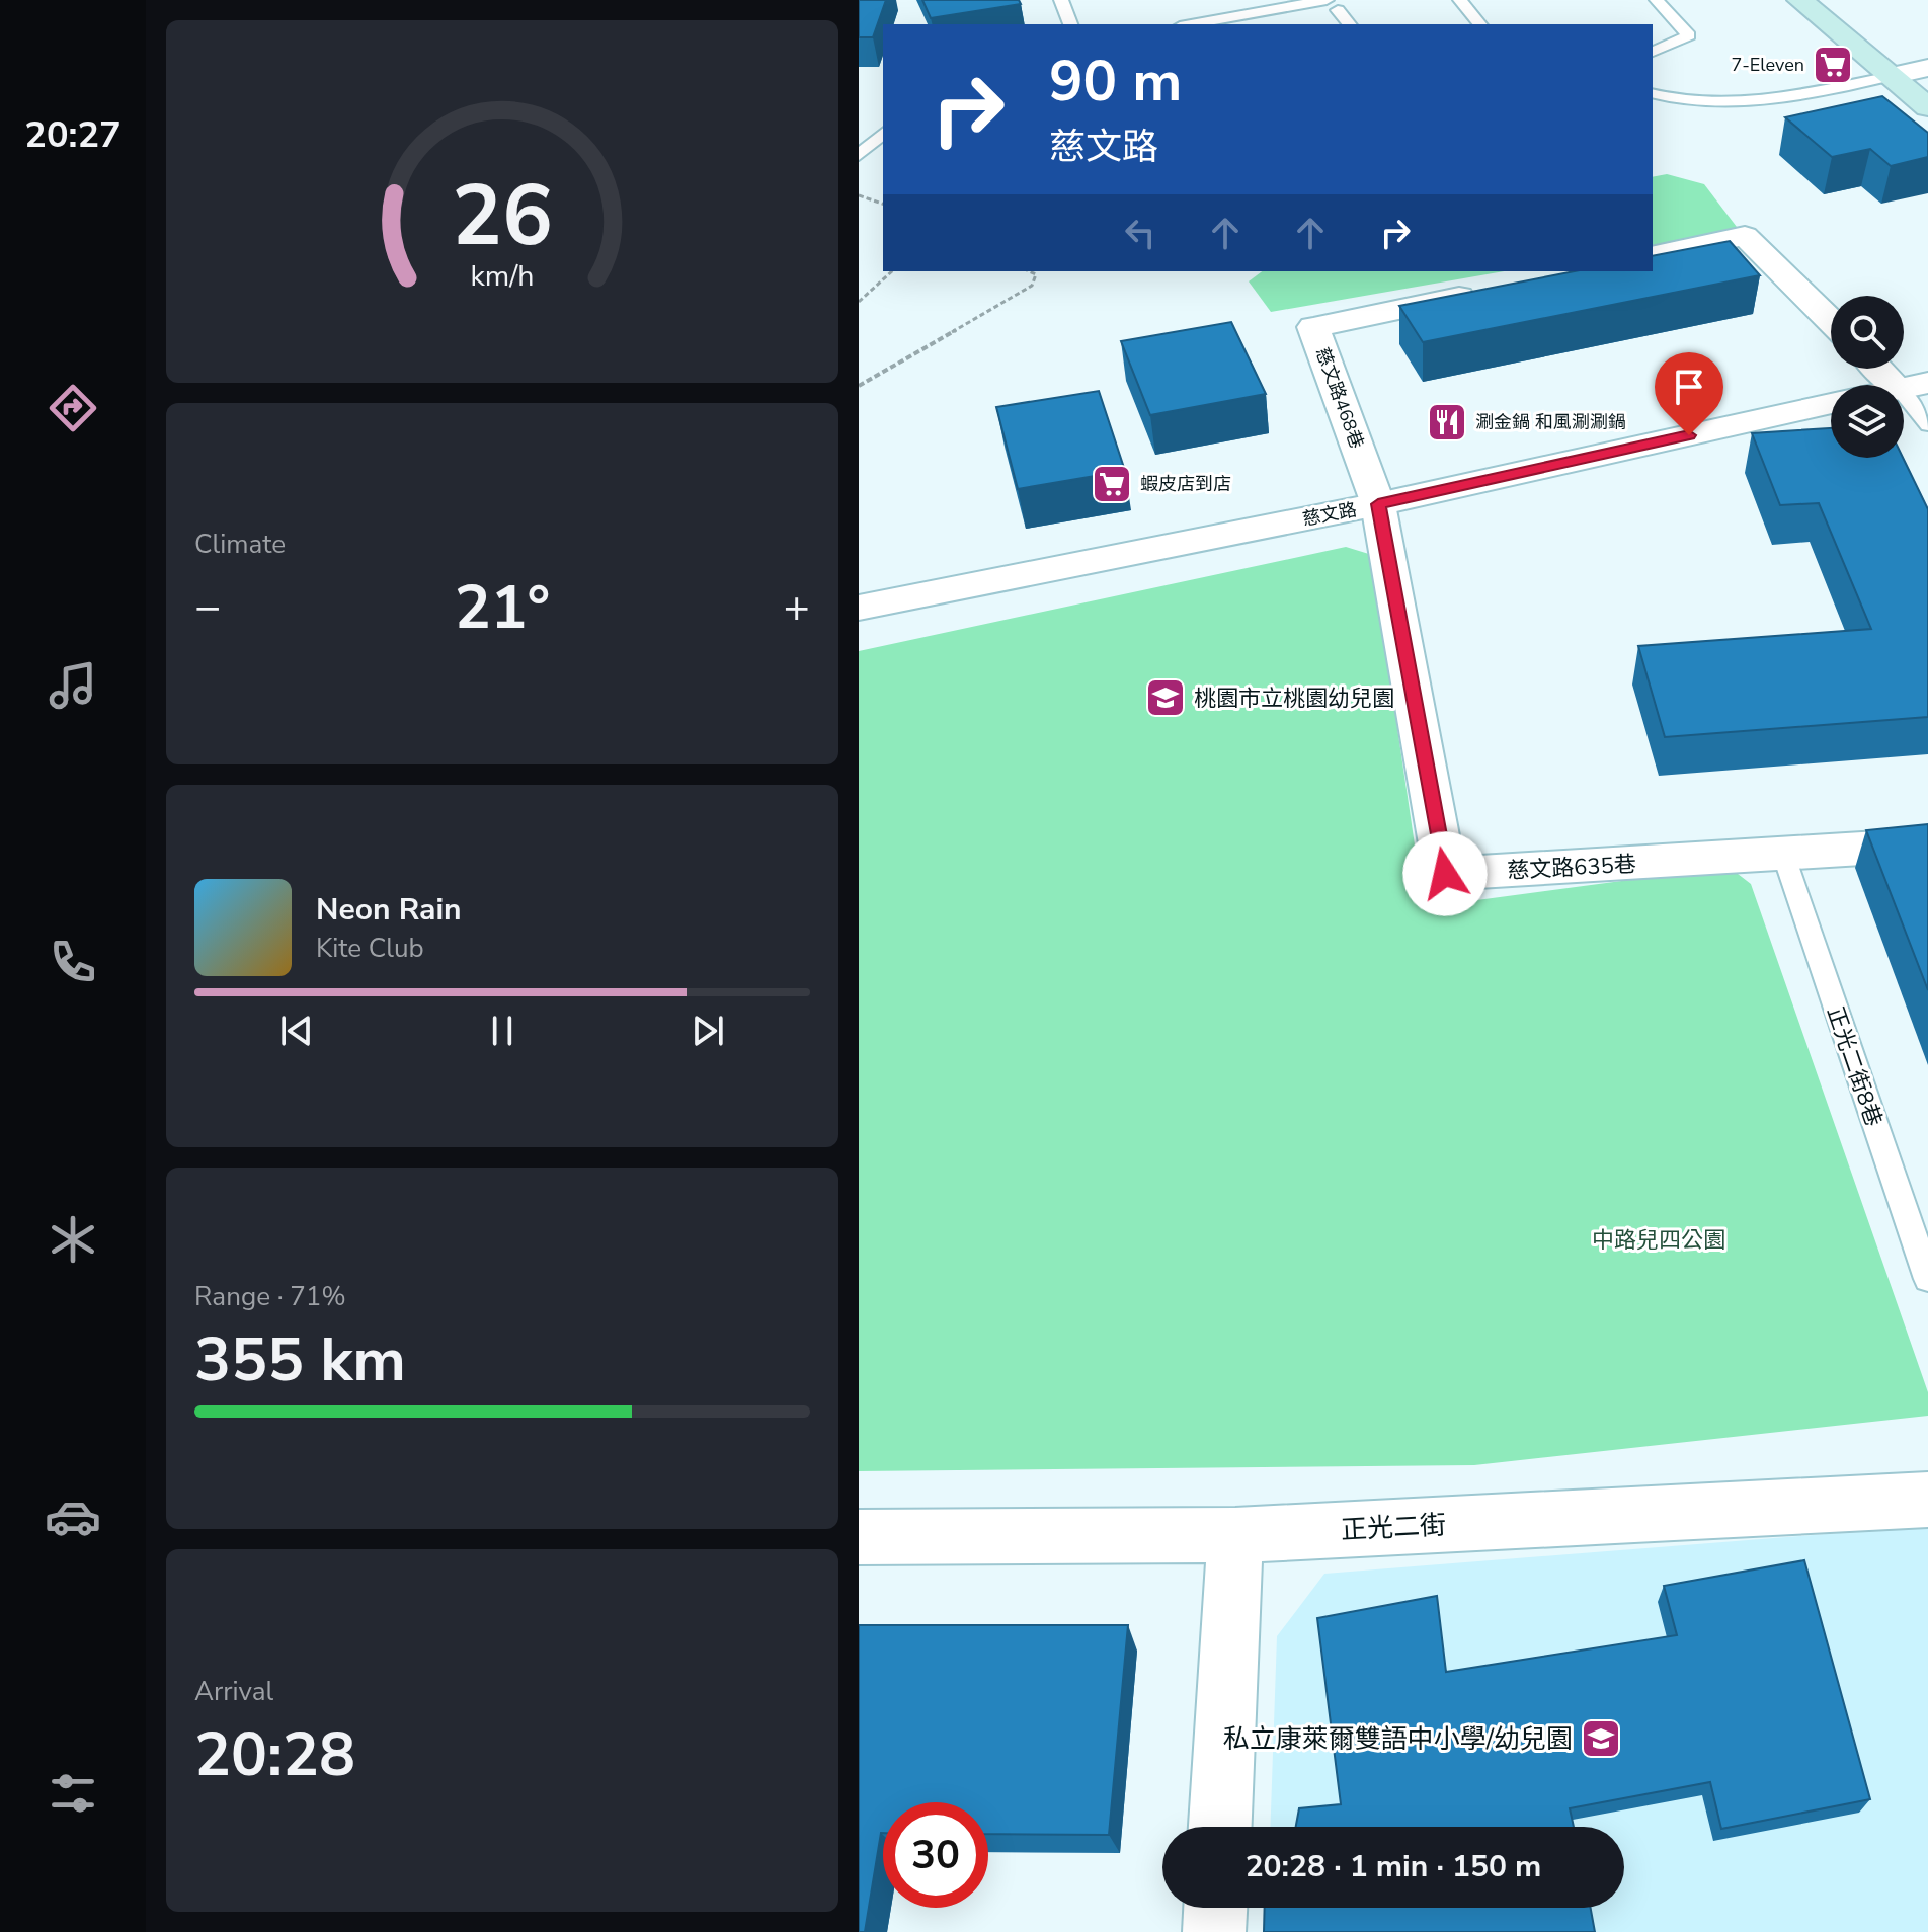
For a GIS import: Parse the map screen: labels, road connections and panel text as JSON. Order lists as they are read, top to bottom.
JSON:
{
  "streets": {
    "street": [
      "慈文路468巷",
      "慈文路",
      "慈文路635巷",
      "正光二街"
    ],
    "lane": ["正光二街8巷"]
  },
  "crossings": [
    ["慈文路468巷", "慈文路"],
    ["慈文路468巷", "慈文路635巷"],
    ["慈文路", "慈文路635巷"],
    ["慈文路635巷", "正光二街8巷"]
  ],
  "parks": ["中路兒四公園"],
  "places": {
    "supermarket": ["7-Eleven", "蝦皮店到店"],
    "restaurant": ["涮金鍋 和風涮涮鍋"],
    "school or university": ["桃園市立桃園幼兒園", "私立康萊爾雙語中小學/幼兒園"]
  },
  "page": {
    "tabs": "20:27",
    "turn": ["90 m", "慈文路"],
    "tile": [
      "Climate",
      ["Range · 71%", "355 km"],
      ["Arrival", "20:28"]
    ],
    "heat": ["−", "21°", "+"],
    "song": ["Neon Rain", "Kite Club"],
    "limit": "30",
    "trip": "20:28 · 1 min · 150 m",
    "gauge": ["26", "km/h"]
  }
}
